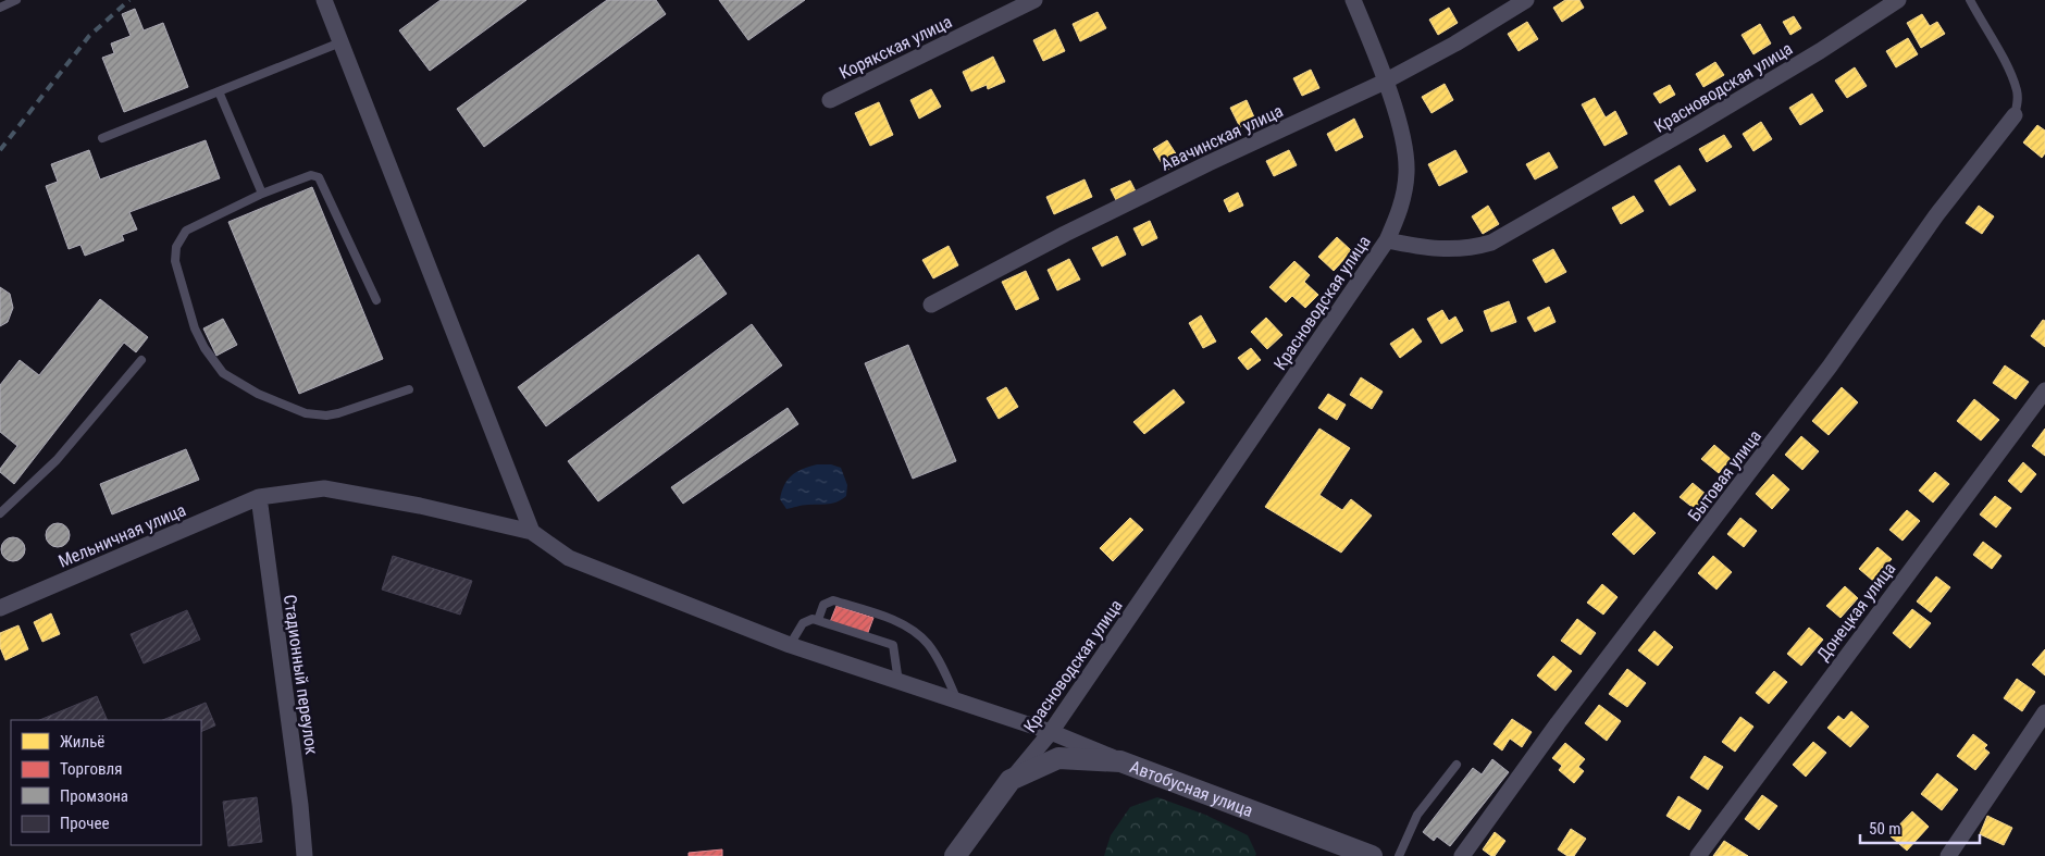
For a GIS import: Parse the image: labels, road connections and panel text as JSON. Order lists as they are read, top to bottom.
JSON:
{
  "streets": {
    "street": [
      "Корякская улица",
      "Красноводская улица",
      "Авачинская улица",
      "Бытовая улица",
      "Мельничная улица",
      "Донецкая улица",
      "Стадионный переулок",
      "Автобусная улица"
    ]
  },
  "crossings": [
    ["Красноводская улица", "Автобусная улица"],
    ["Мельничная улица", "Стадионный переулок"]
  ],
  "legend": [
    "Жильё",
    "Торговля",
    "Промзона",
    "Прочее"
  ],
  "scale_bar": "50 m"
}
